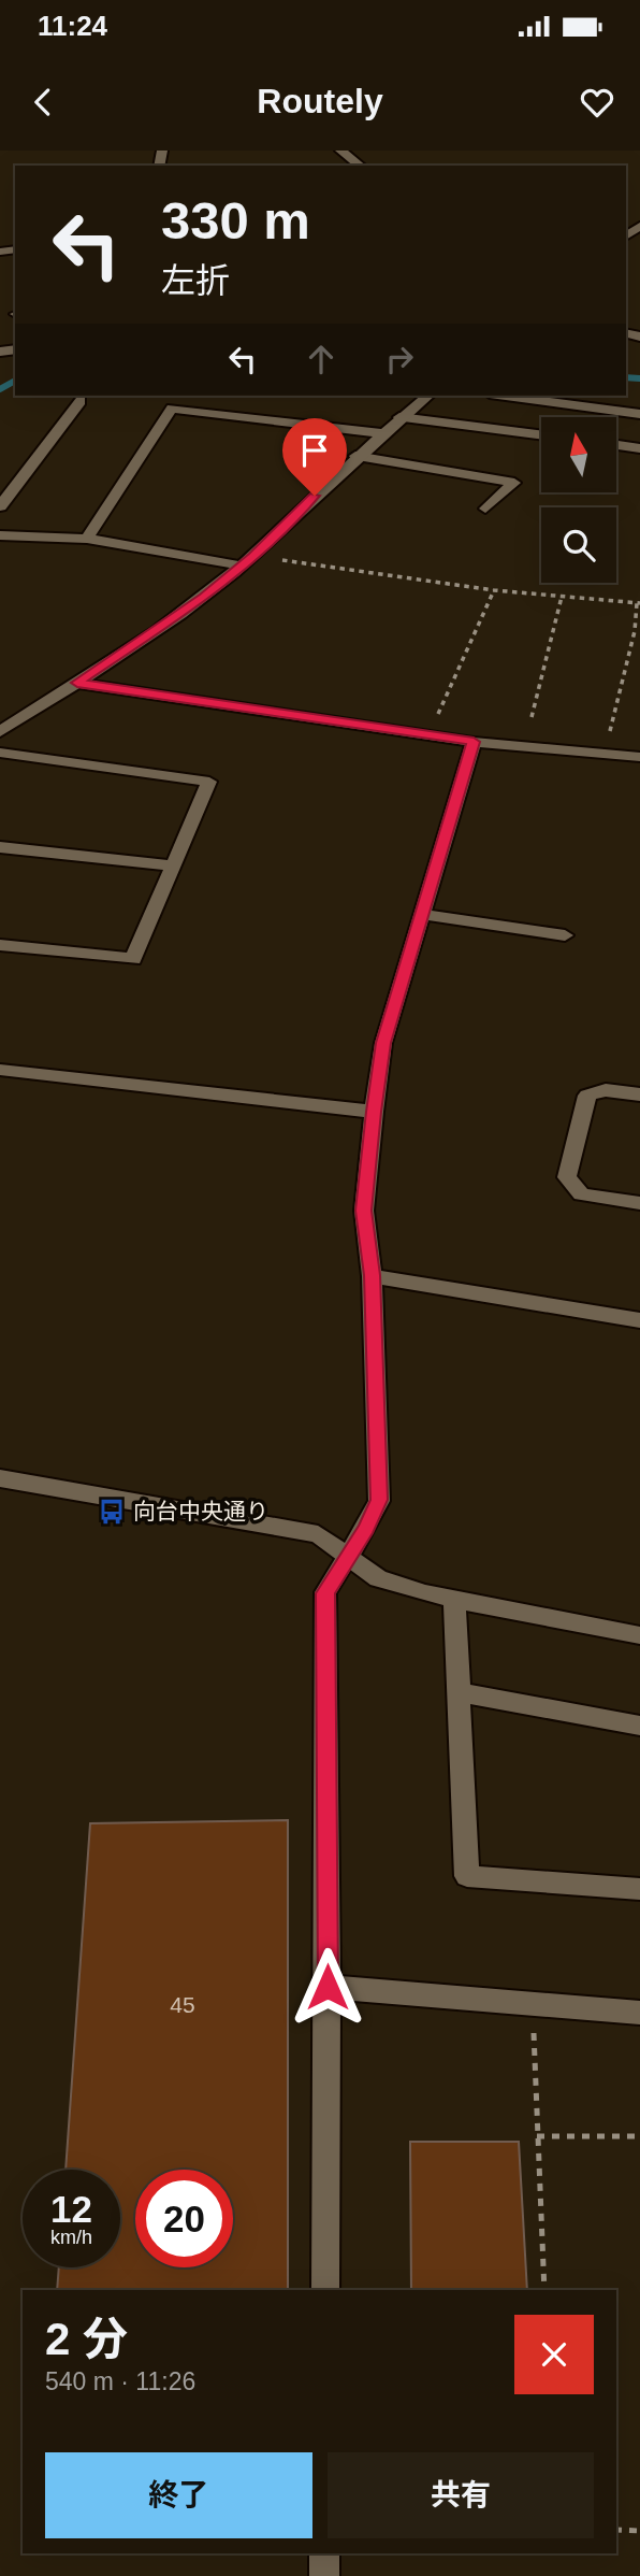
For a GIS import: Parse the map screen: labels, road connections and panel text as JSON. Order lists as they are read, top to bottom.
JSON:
{
  "places": {
    "bus stop": ["向台中央通り"]
  },
  "house_numbers": ["45"],
  "north": "top",
  "page": {
    "status": "11:24",
    "header": "Routely",
    "turn": ["330 m", "左折"],
    "speed": "12 km/h",
    "limit": "20",
    "heading": ["2 分", "540 m · 11:26"],
    "buttons": ["終了", "共有"]
  }
}
